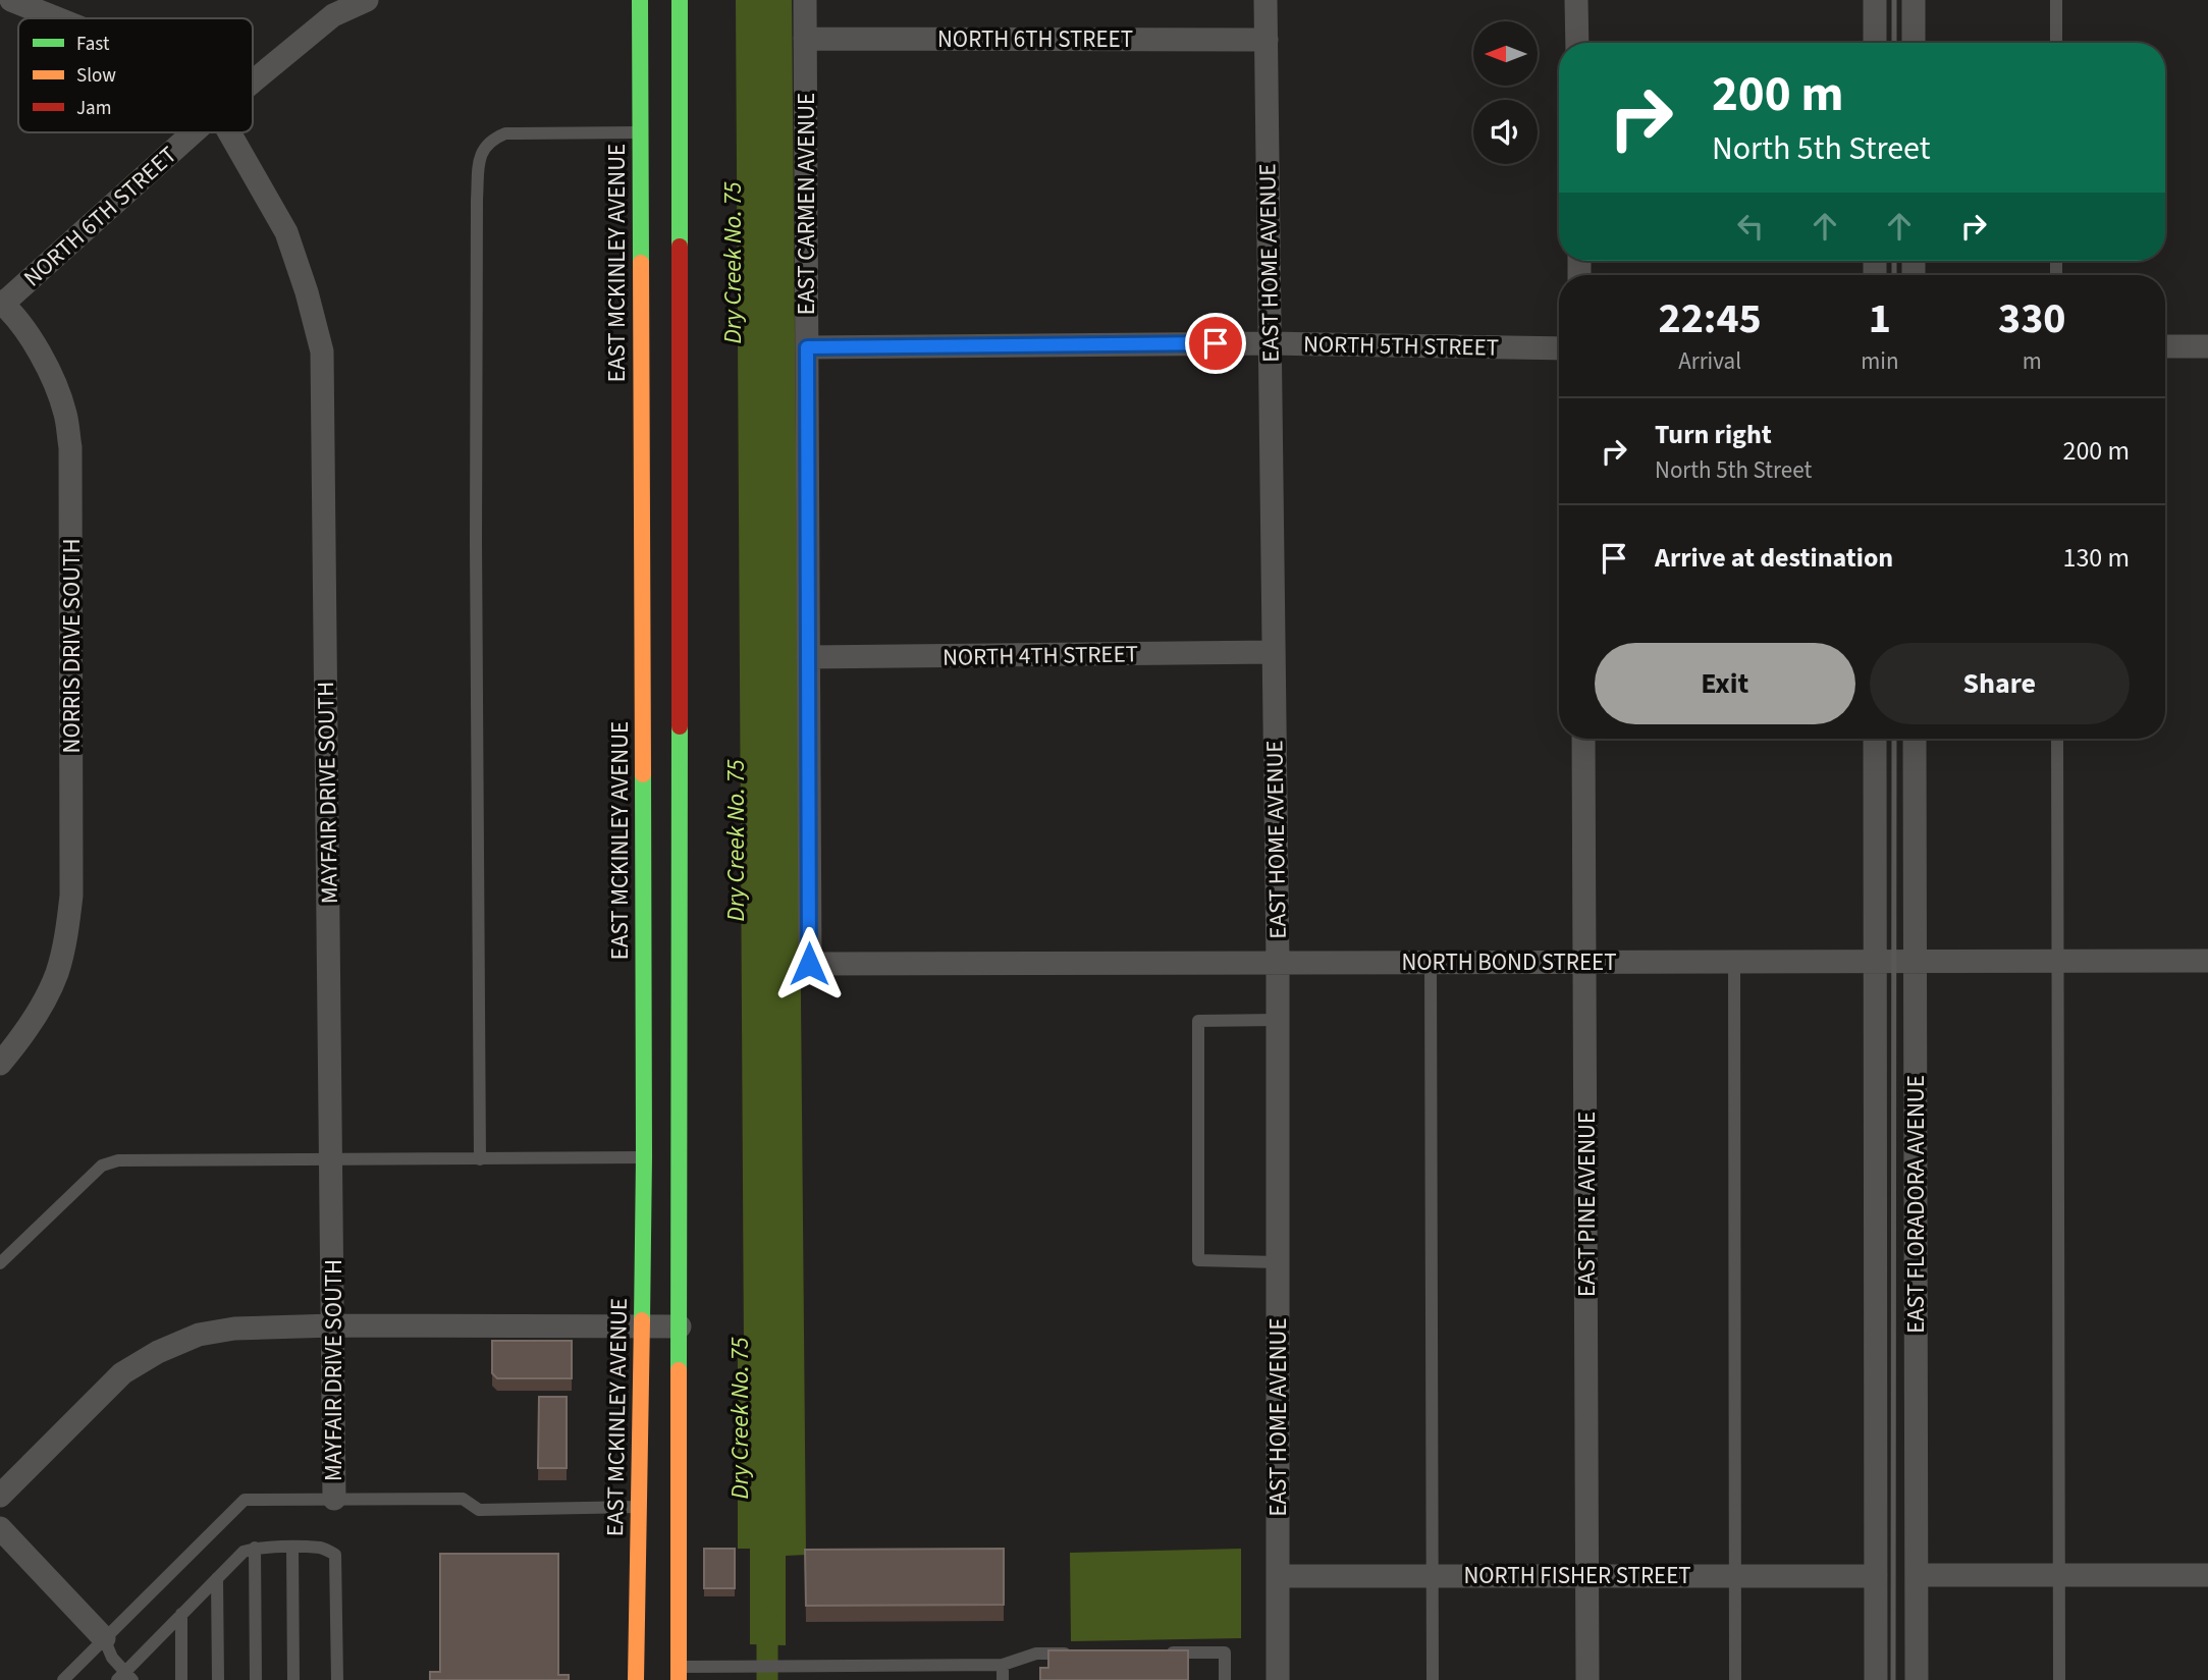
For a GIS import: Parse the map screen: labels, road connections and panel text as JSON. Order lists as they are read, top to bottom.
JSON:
{
  "streets": {
    "main road": ["EAST MCKINLEY AVENUE"],
    "street": [
      "NORTH 6TH STREET",
      "EAST CARMEN AVENUE",
      "EAST HOME AVENUE",
      "NORTH 5TH STREET",
      "NORRIS DRIVE SOUTH",
      "NORTH 4TH STREET",
      "MAYFAIR DRIVE SOUTH",
      "NORTH BOND STREET",
      "EAST PINE AVENUE",
      "EAST FLORADORA AVENUE",
      "NORTH FISHER STREET"
    ]
  },
  "crossings": [
    ["NORTH 6TH STREET", "EAST CARMEN AVENUE"],
    ["NORTH 6TH STREET", "EAST HOME AVENUE"],
    ["NORTH 6TH STREET", "NORRIS DRIVE SOUTH"],
    ["EAST CARMEN AVENUE", "NORTH 5TH STREET"],
    ["EAST CARMEN AVENUE", "NORTH 4TH STREET"],
    ["EAST CARMEN AVENUE", "NORTH BOND STREET"],
    ["EAST HOME AVENUE", "NORTH 5TH STREET"],
    ["EAST HOME AVENUE", "NORTH 4TH STREET"],
    ["EAST HOME AVENUE", "NORTH BOND STREET"],
    ["EAST HOME AVENUE", "NORTH FISHER STREET"],
    ["NORTH BOND STREET", "EAST PINE AVENUE"],
    ["NORTH BOND STREET", "EAST FLORADORA AVENUE"],
    ["EAST PINE AVENUE", "NORTH FISHER STREET"],
    ["EAST FLORADORA AVENUE", "NORTH FISHER STREET"]
  ],
  "water": ["Dry Creek No. 75"],
  "legend": ["Fast", "Slow", "Jam"],
  "north": "left",
  "page": {
    "turn": ["200 m", "North 5th Street"],
    "eta": [
      "22:45",
      "Arrival",
      "1",
      "min",
      "330",
      "m"
    ],
    "list": [
      {
        "name": "Turn right",
        "note": "North 5th Street",
        "value": "200 m"
      },
      {
        "name": "Arrive at destination",
        "value": "130 m"
      }
    ],
    "buttons": ["Exit", "Share"]
  }
}
